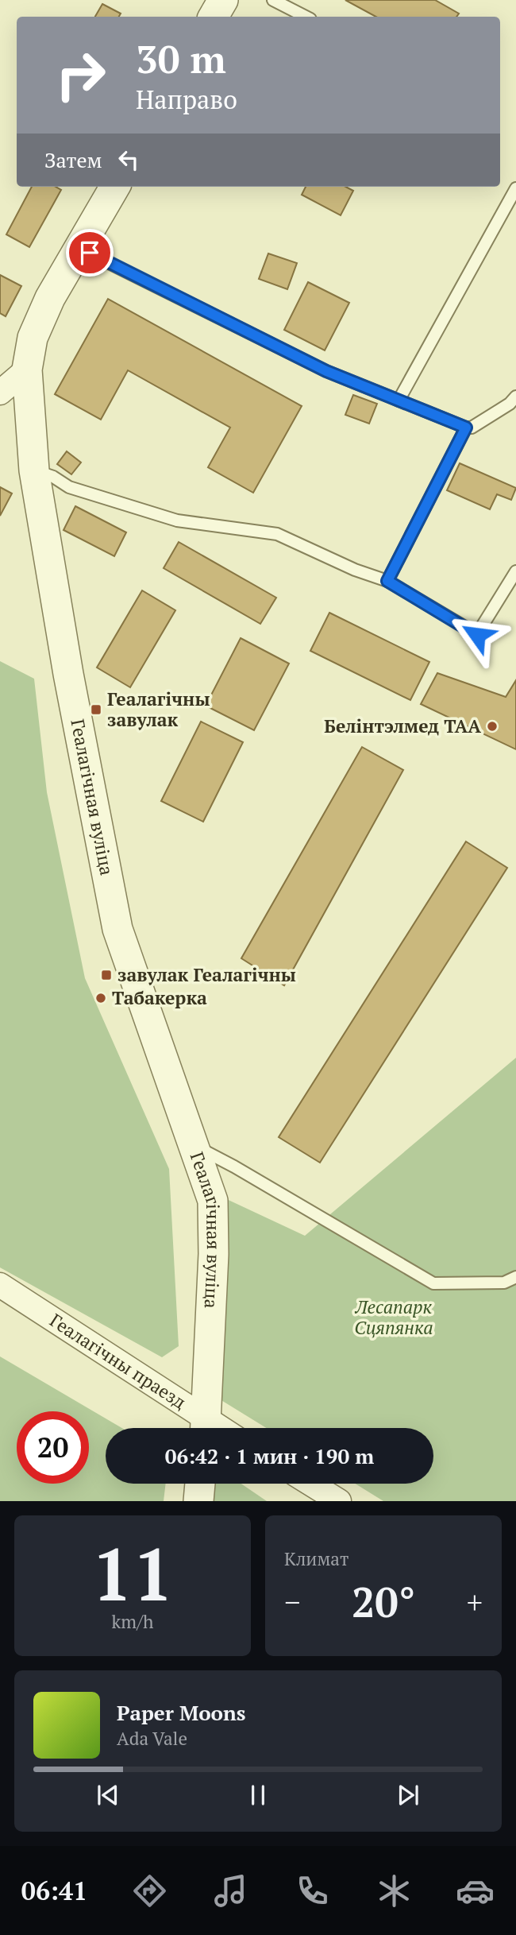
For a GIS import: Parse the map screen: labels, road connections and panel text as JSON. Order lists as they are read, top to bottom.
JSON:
{
  "streets": {
    "street": ["Геалагічная вуліца", "Геалагічны праезд"]
  },
  "parks": ["Лесапарк Сцяпянка"],
  "places": {
    "transit": ["Геалагічны завулак", "завулак Геалагічны"],
    "other": ["Белінтэлмед ТАА", "Табакерка"]
  },
  "page": {
    "turn": ["30 m", "Направо"],
    "then": "Затем",
    "limit": "20",
    "trip": "06:42 · 1 мин · 190 m",
    "tile": [
      ["11", "km/h"],
      "Климат"
    ],
    "heat": ["−", "20°", "+"],
    "song": ["Paper Moons", "Ada Vale"],
    "tabs": "06:41"
  }
}
